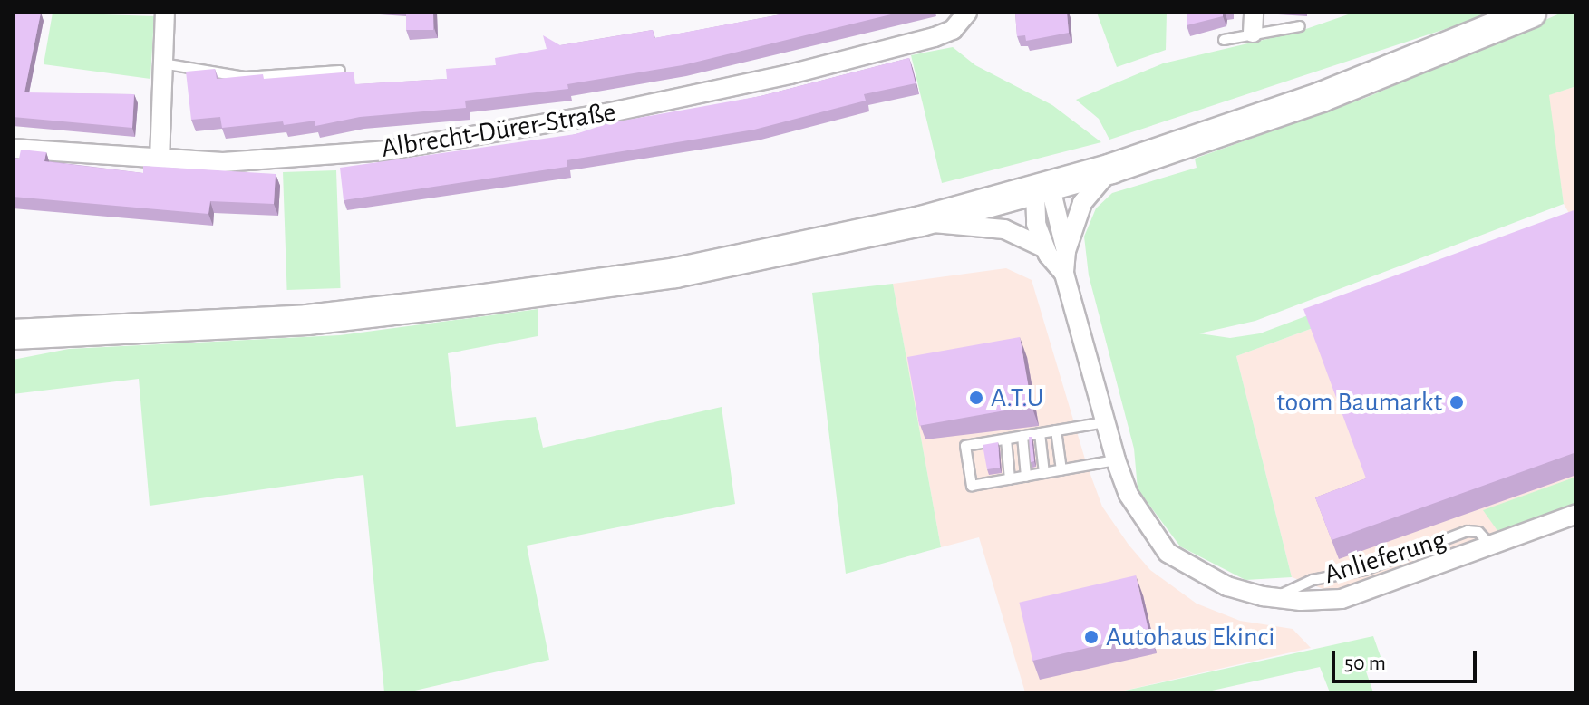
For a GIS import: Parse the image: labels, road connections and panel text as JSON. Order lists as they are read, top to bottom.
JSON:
{
  "streets": {
    "street": ["Albrecht-Dürer-Straße"]
  },
  "places": ["A.T.U", "toom Baumarkt", "Autohaus Ekinci"],
  "scale_bar": "50 m"
}
